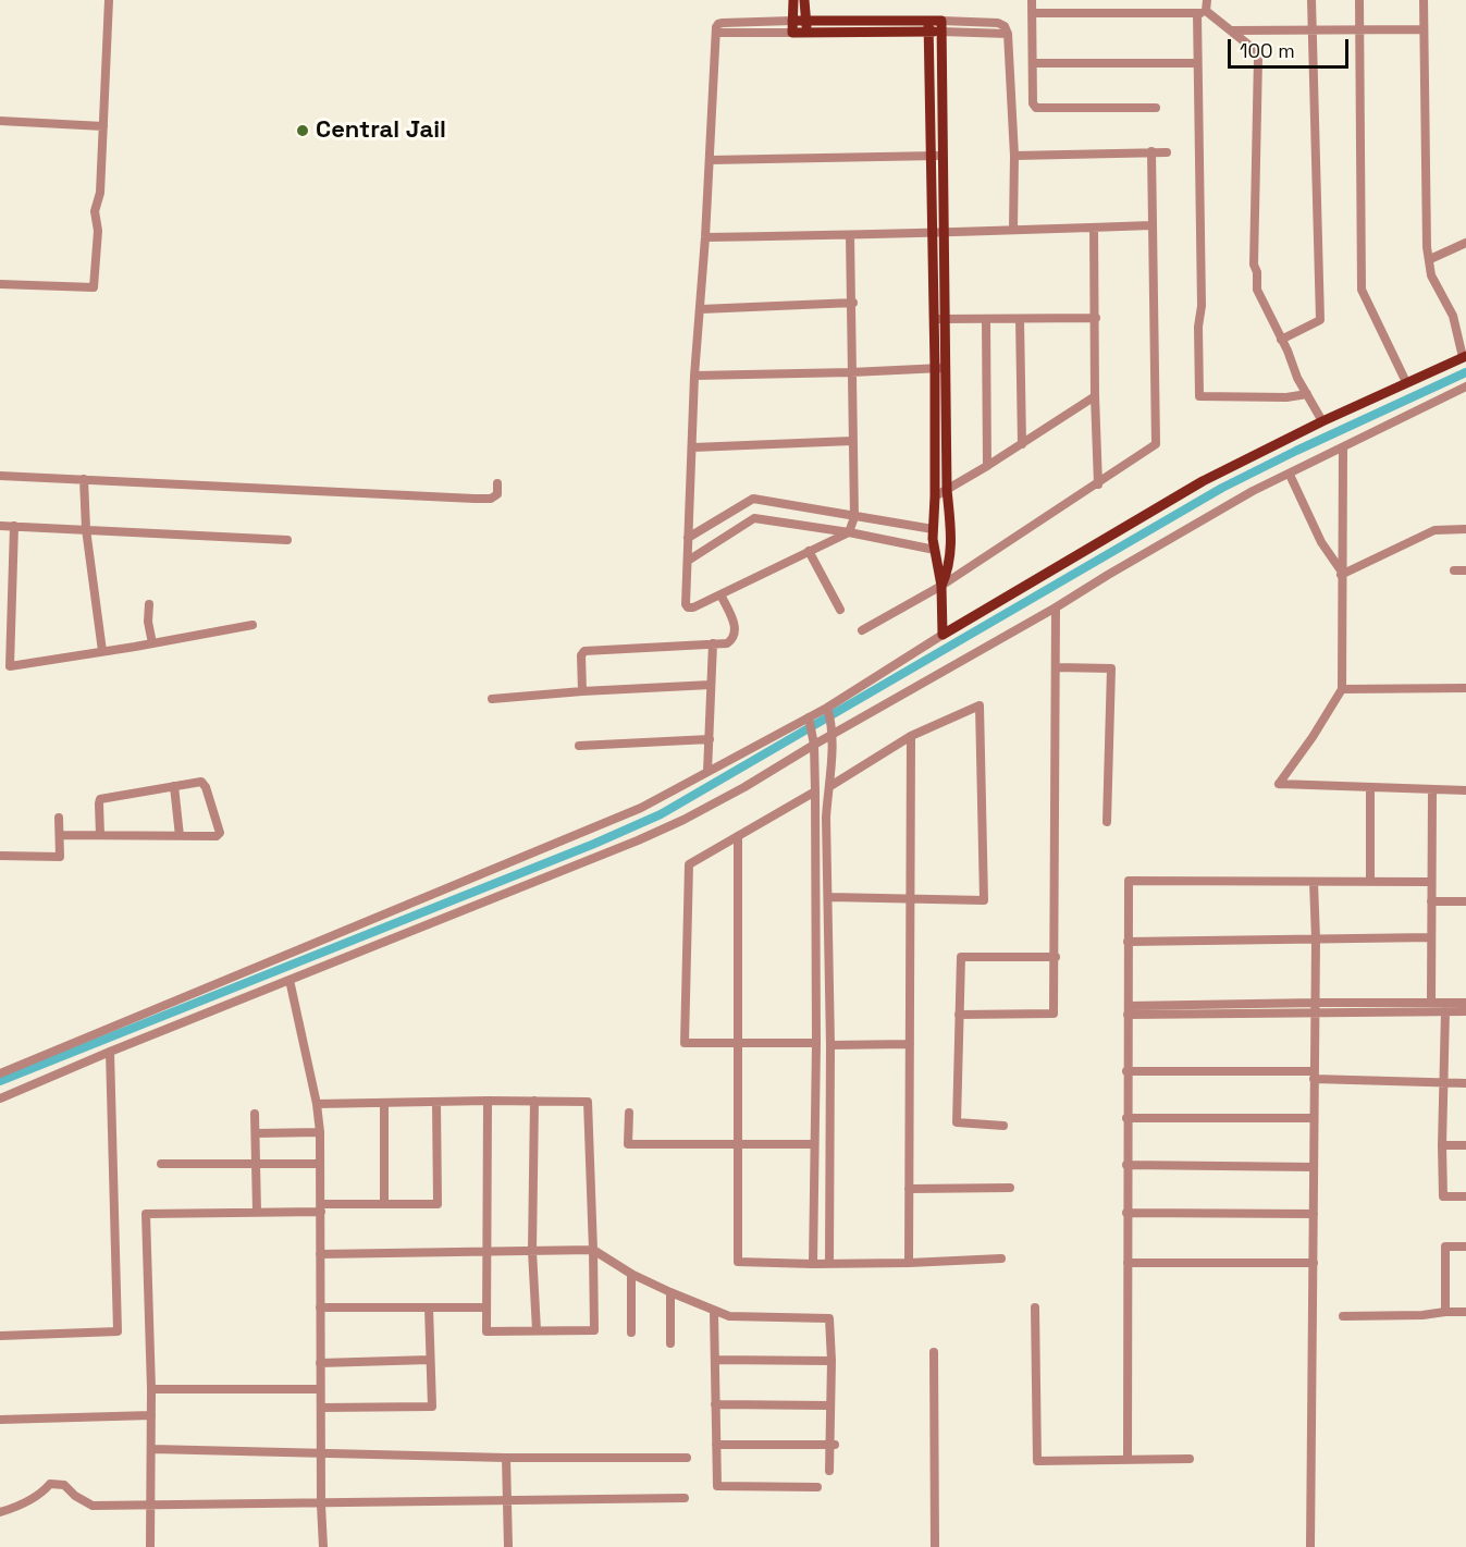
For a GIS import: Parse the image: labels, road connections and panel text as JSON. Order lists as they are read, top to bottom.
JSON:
{
  "places": ["Central Jail"],
  "scale_bar": "100 m"
}
